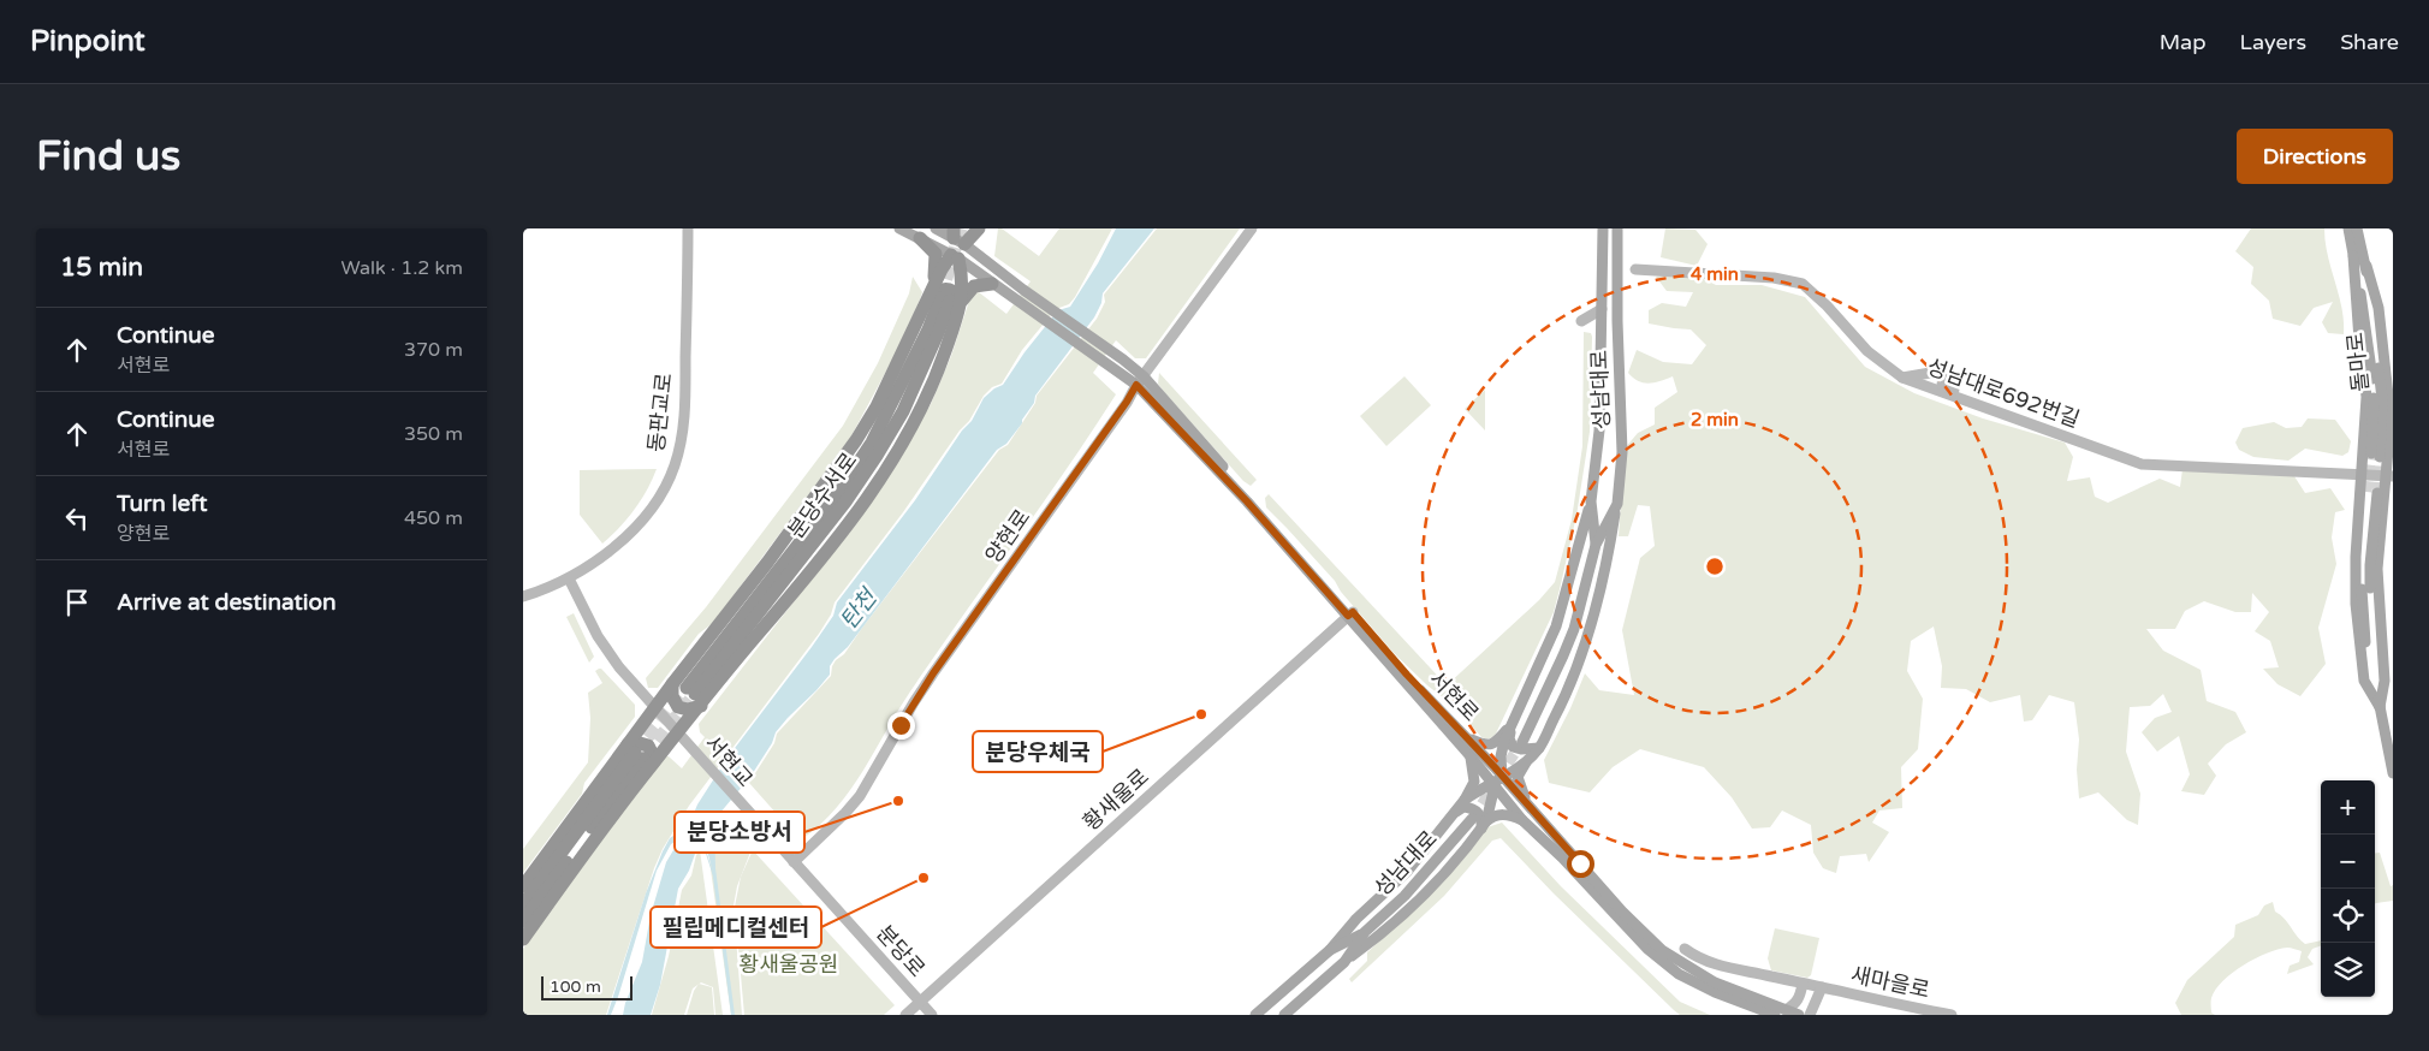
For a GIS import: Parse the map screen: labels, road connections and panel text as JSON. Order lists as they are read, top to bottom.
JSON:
{
  "streets": {
    "highway": ["분당수서로"],
    "main road": [
      "돌마로",
      "성남대로",
      "성남대로692번길",
      "동판교로",
      "양현로",
      "서현로",
      "서현교",
      "황새울로",
      "분당로",
      "새마을로"
    ]
  },
  "crossings": [
    ["양현로", "서현로"],
    ["양현로", "분당로"],
    ["서현로", "황새울로"],
    ["서현교", "분당로"],
    ["황새울로", "분당로"]
  ],
  "water": ["탄천"],
  "parks": ["황새울공원"],
  "places": ["분당우체국", "분당소방서", "필립메디컬센터"],
  "scale_bar": "100 m",
  "page": {
    "header": "Pinpoint",
    "nav": ["Map", "Layers", "Share"],
    "buttons": "Directions",
    "title": "Find us",
    "heading": ["15 min", "Walk · 1.2 km"],
    "list": [
      ["Continue", "서현로", "370 m"],
      ["Continue", "서현로", "350 m"],
      ["Turn left", "양현로", "450 m"],
      "Arrive at destination"
    ],
    "map_buttons": ["+", "−"],
    "scale": "100 m"
  },
  "rings": ["4 min", "2 min"]
}
